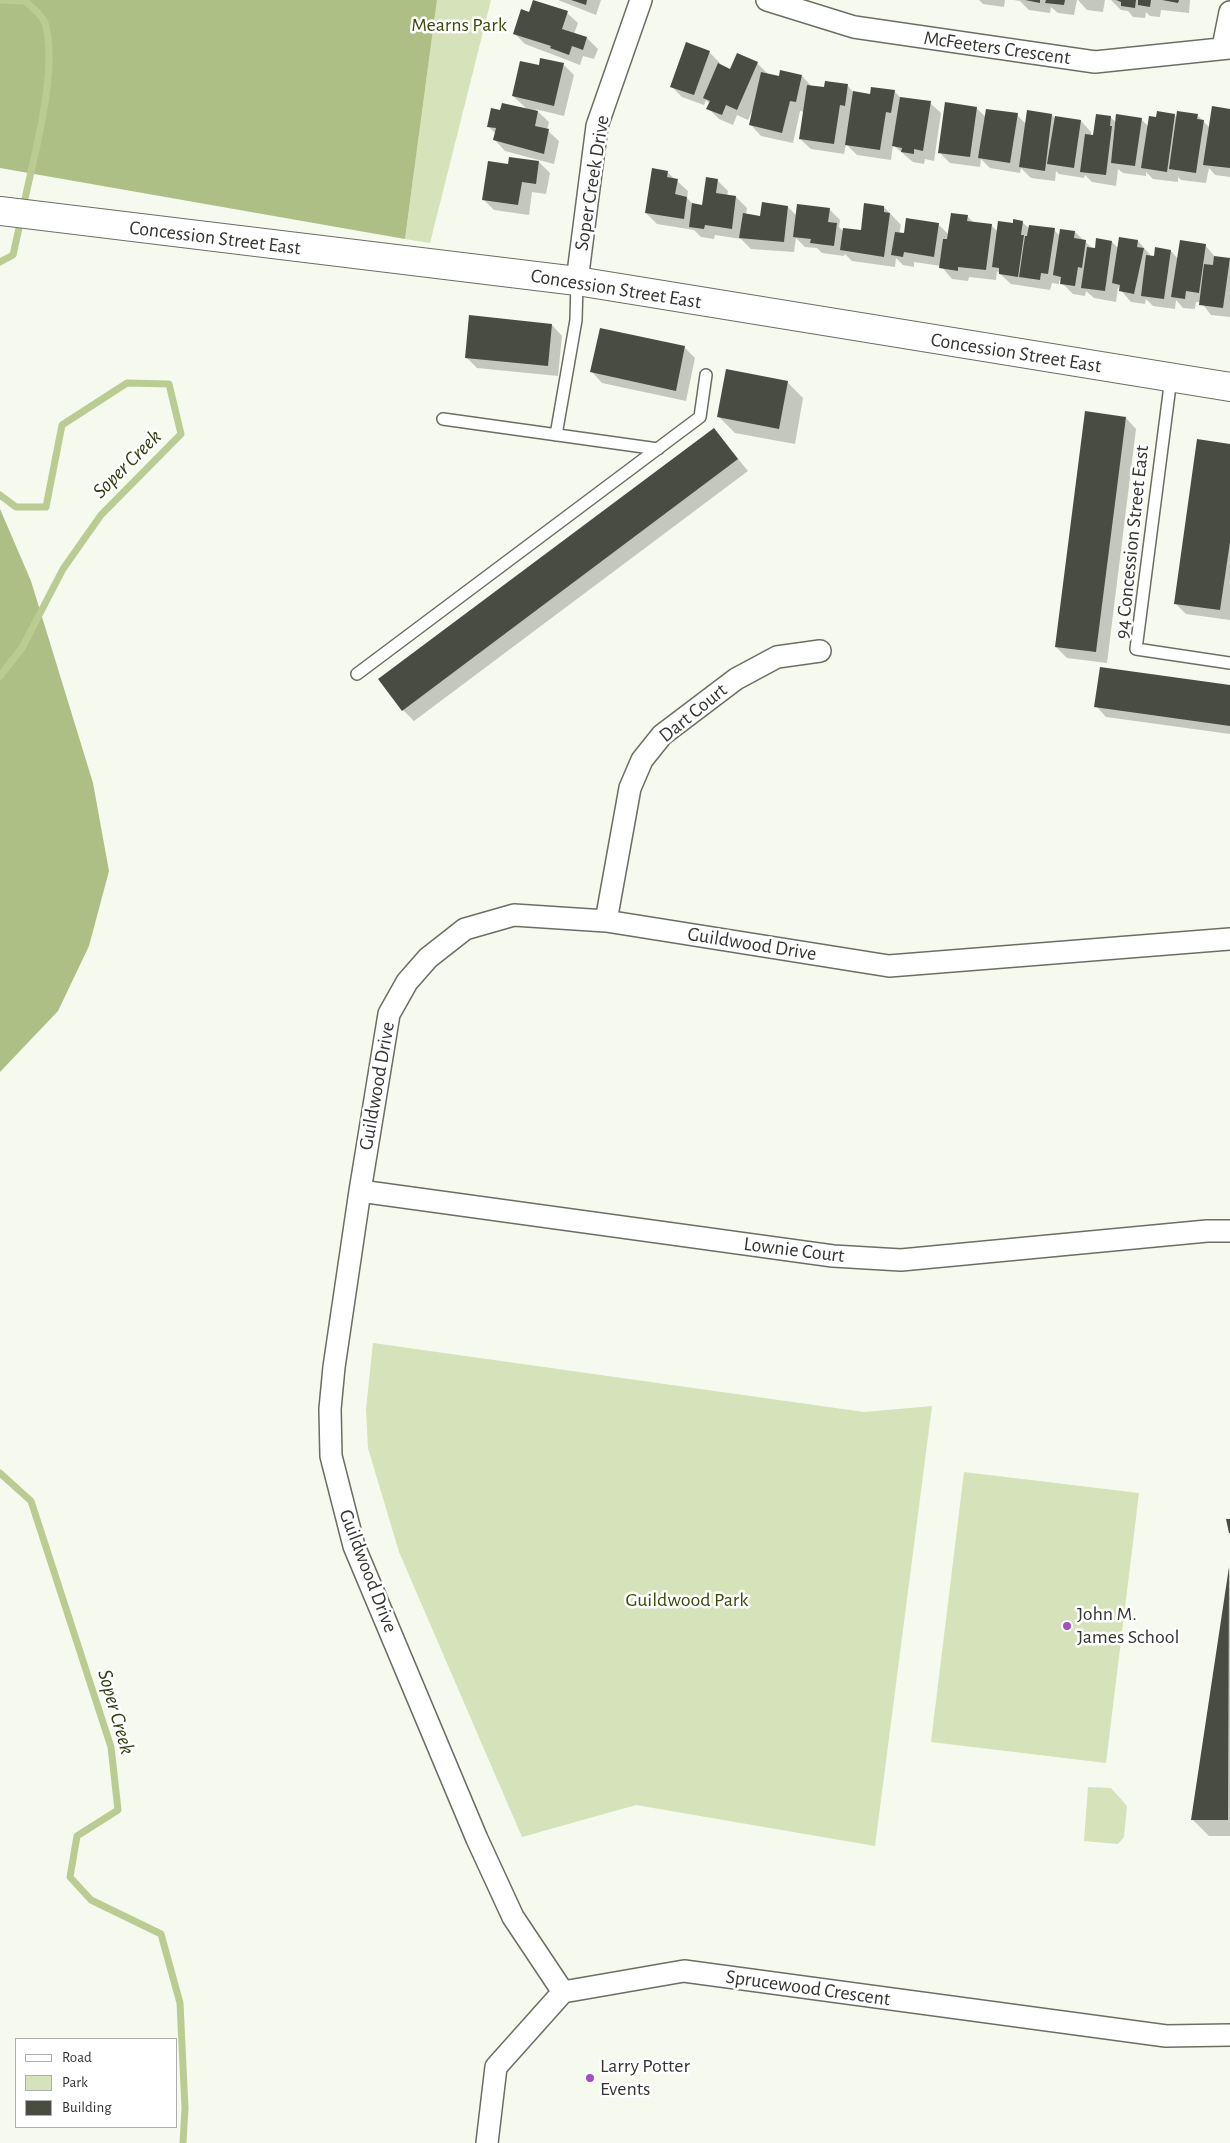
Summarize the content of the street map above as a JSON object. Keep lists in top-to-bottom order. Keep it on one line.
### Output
{"streets":{"street":["McFeeters Crescent","Soper Creek Drive","Concession Street East","Dart Court","Guildwood Drive","Lownie Court","Sprucewood Crescent"],"lane":["94 Concession Street East"]},"crossings":[["Soper Creek Drive","Concession Street East"],["Concession Street East","94 Concession Street East"],["Dart Court","Guildwood Drive"],["Guildwood Drive","Lownie Court"],["Guildwood Drive","Sprucewood Crescent"]],"water":["Soper Creek"],"parks":["Mearns Park","Guildwood Park"],"places":["John M. James School","Larry Potter Events"],"legend":["Road","Park","Building"]}
